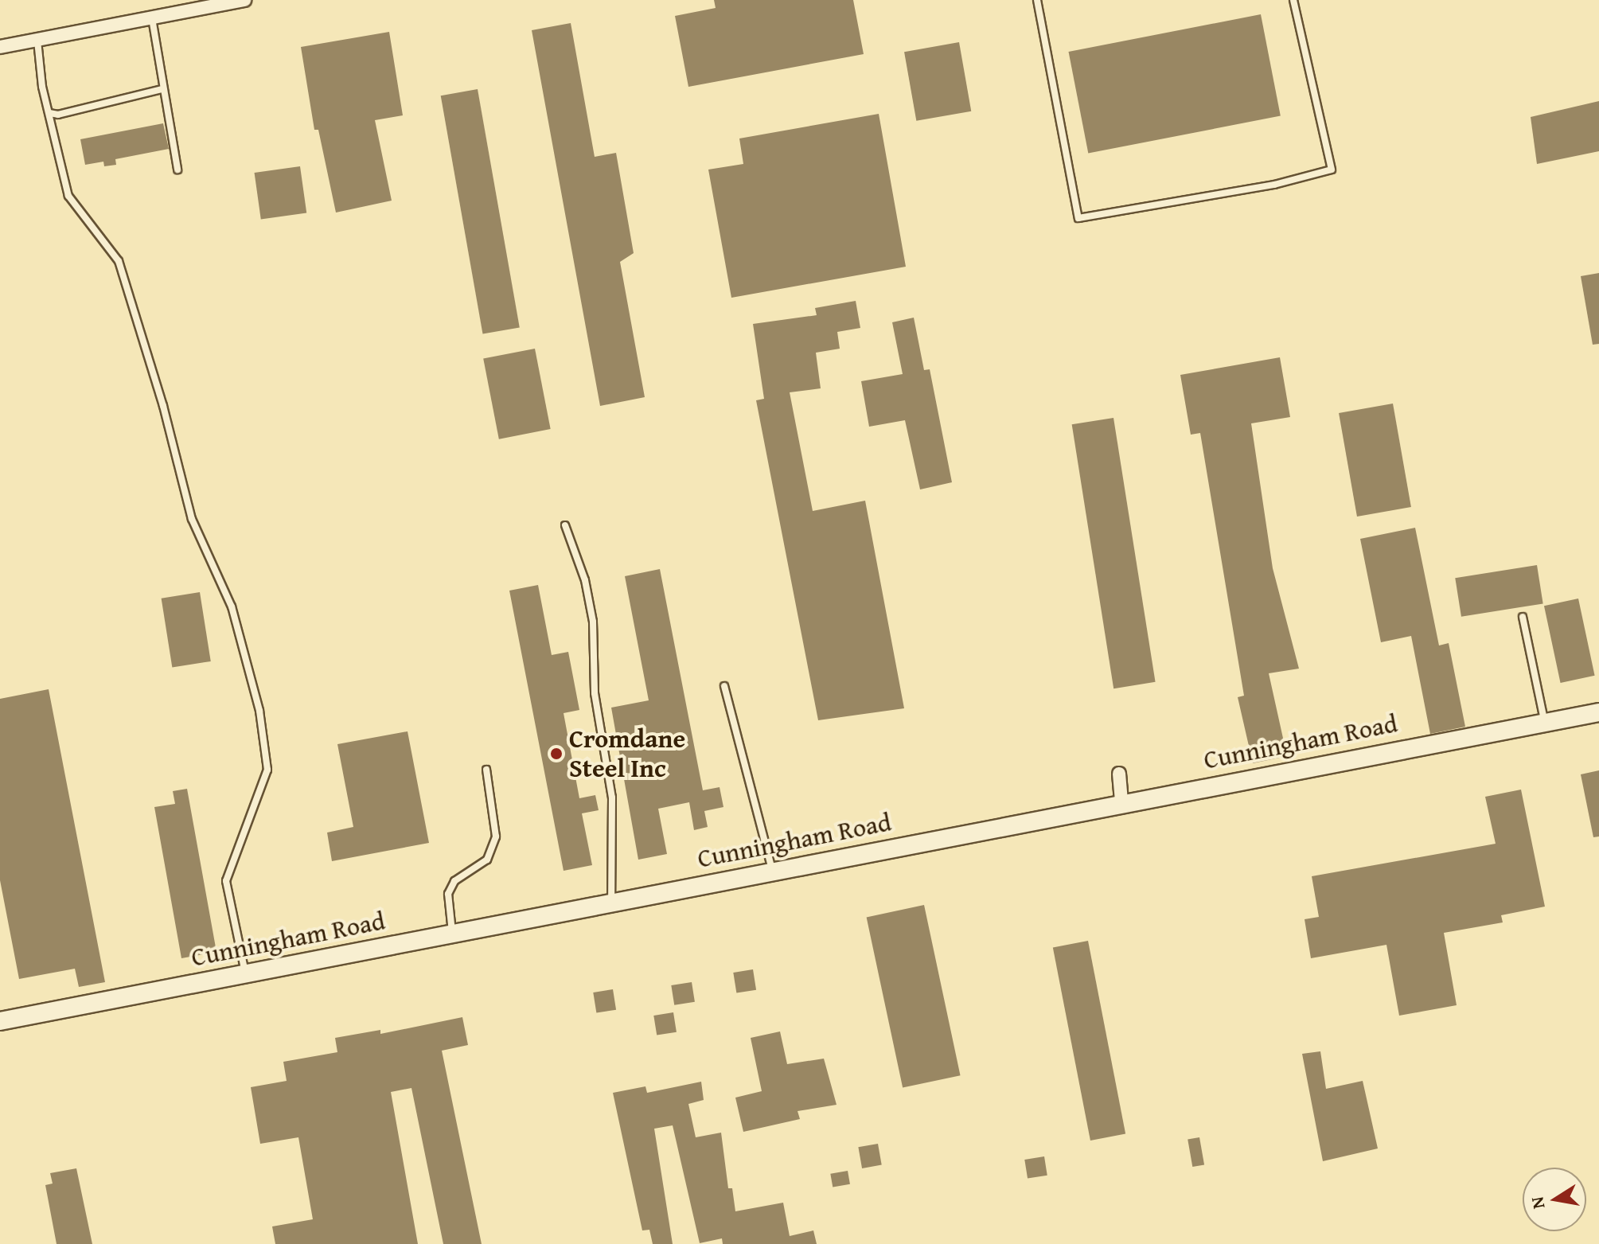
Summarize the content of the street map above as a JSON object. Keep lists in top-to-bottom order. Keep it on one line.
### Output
{"streets":{"street":["Cunningham Road"]},"places":["Cromdane Steel Inc"],"north":"left"}
